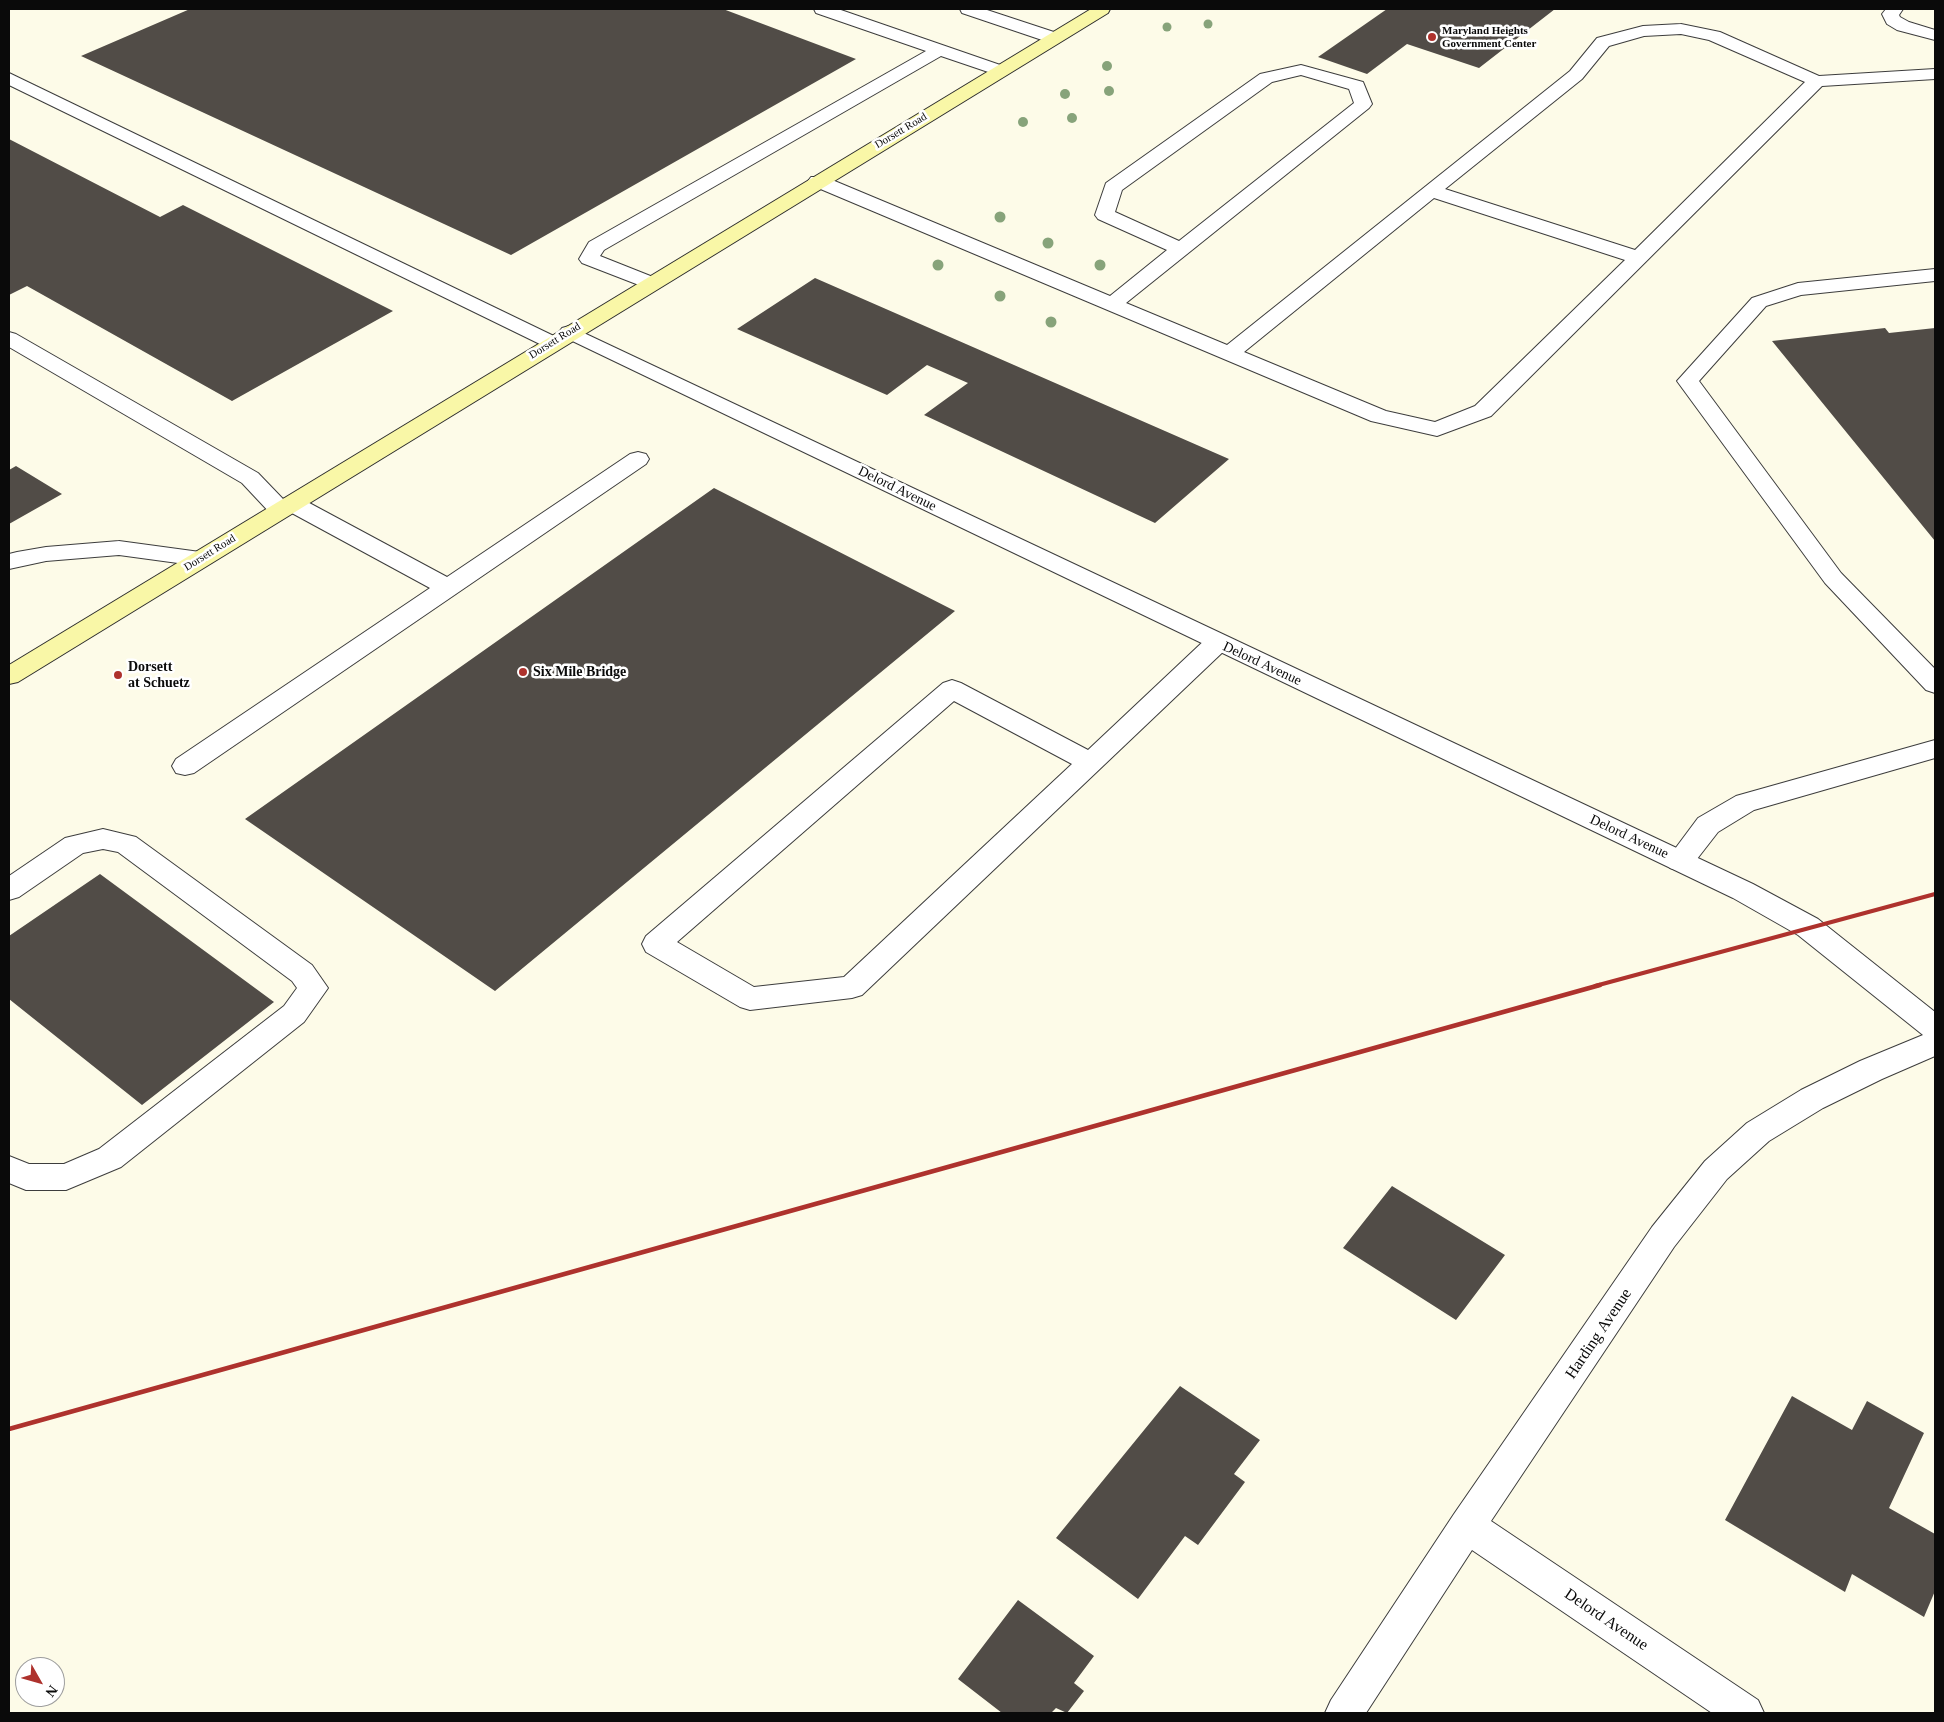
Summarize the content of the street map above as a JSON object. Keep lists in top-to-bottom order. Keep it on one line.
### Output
{"streets":{"main road":["Dorsett Road"],"street":["Delord Avenue","Harding Avenue"]},"crossings":[["Dorsett Road","Delord Avenue"],["Delord Avenue","Harding Avenue"]],"places":["Maryland Heights Government Center","Six Mile Bridge","Dorsett at Schuetz"],"north":"bottom right"}
